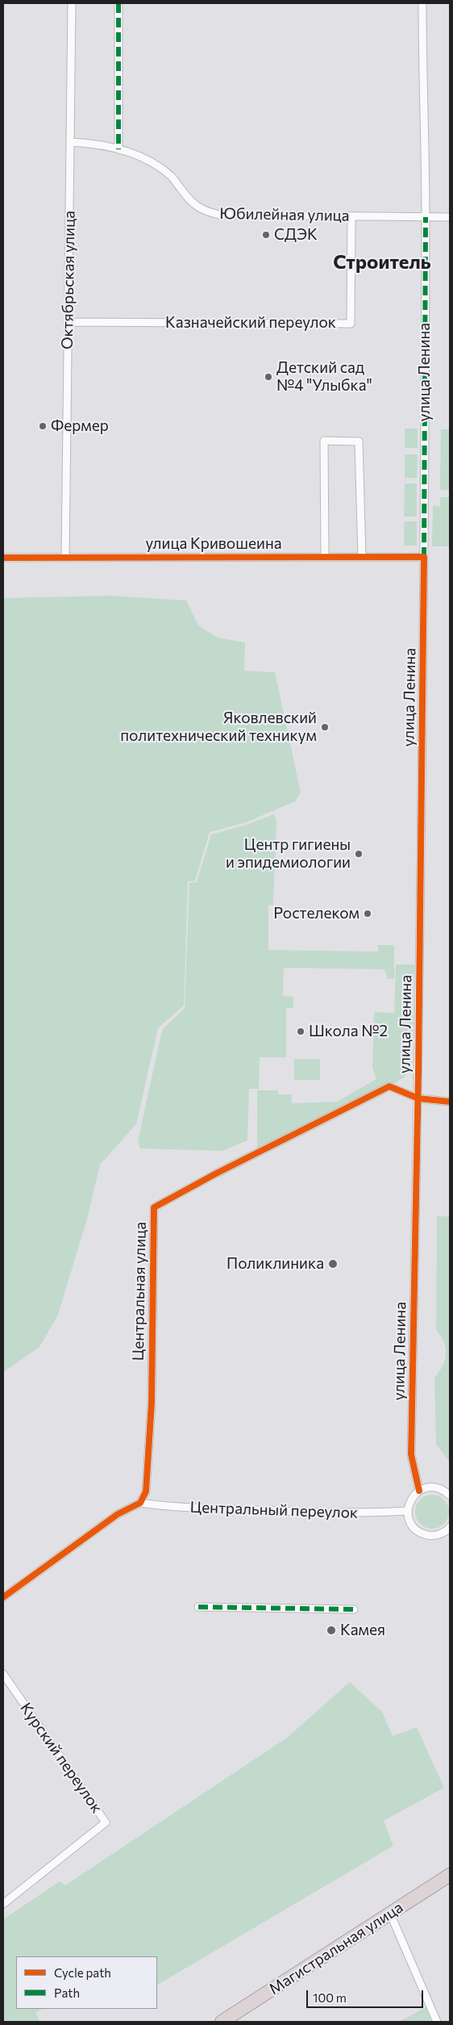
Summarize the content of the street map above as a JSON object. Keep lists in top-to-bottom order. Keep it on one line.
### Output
{"streets":{"highway":["Магистральная улица"],"street":["Юбилейная улица","Октябрьская улица","Казначейский переулок","улица Ленина","улица Кривошеина","Центральная улица","Центральный переулок","Курский переулок"]},"crossings":[["Юбилейная улица","Октябрьская улица"],["Юбилейная улица","Казначейский переулок"],["Юбилейная улица","улица Ленина"],["Октябрьская улица","Казначейский переулок"],["Октябрьская улица","улица Кривошеина"],["улица Ленина","улица Кривошеина"],["улица Ленина","Центральная улица"],["Центральная улица","Центральный переулок"]],"districts":["Строитель"],"places":["СДЭК","Детский сад №4 \"Улыбка\"","Фермер","Яковлевский политехнический техникум","Центр гигиены и эпидемиологии","Ростелеком","Школа №2","Поликлиника","Камея"],"legend":["Cycle path","Path"],"scale_bar":"100 m"}
